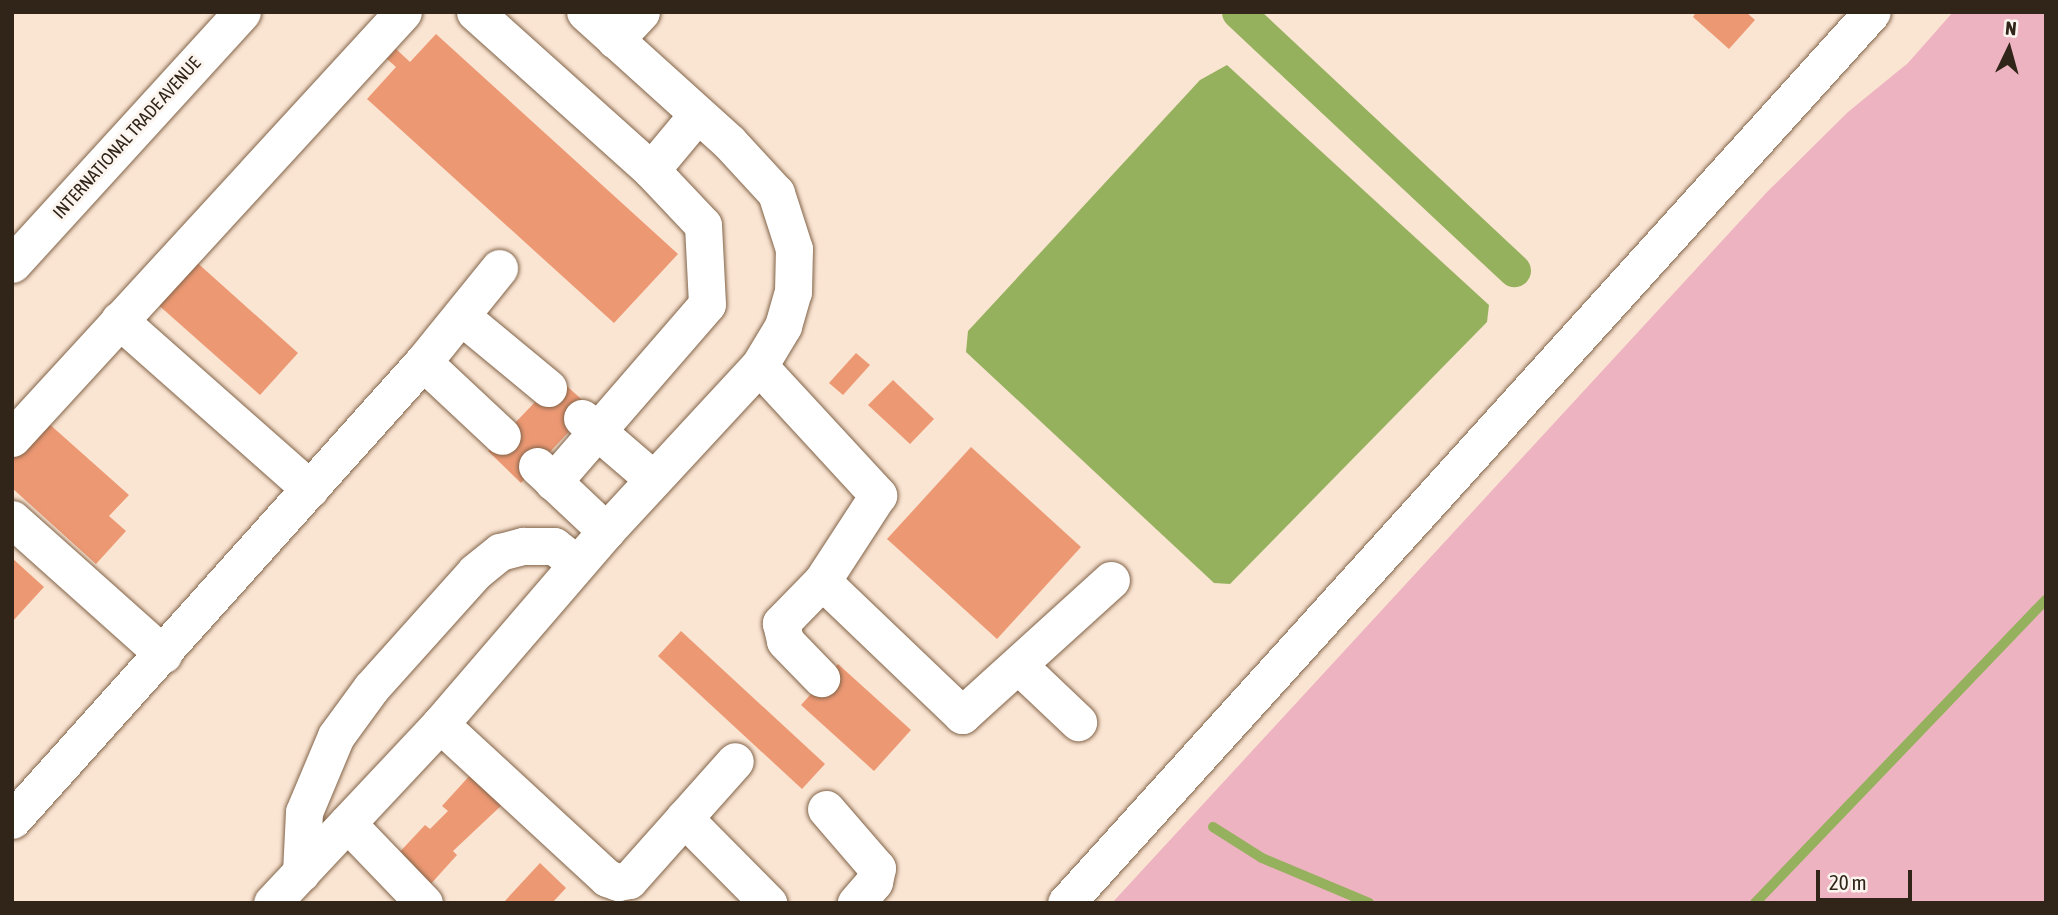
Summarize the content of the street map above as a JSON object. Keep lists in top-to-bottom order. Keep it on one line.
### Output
{"streets":{"street":["INTERNATIONAL TRADE AVENUE"]},"scale_bar":"20 m","north":"top"}
